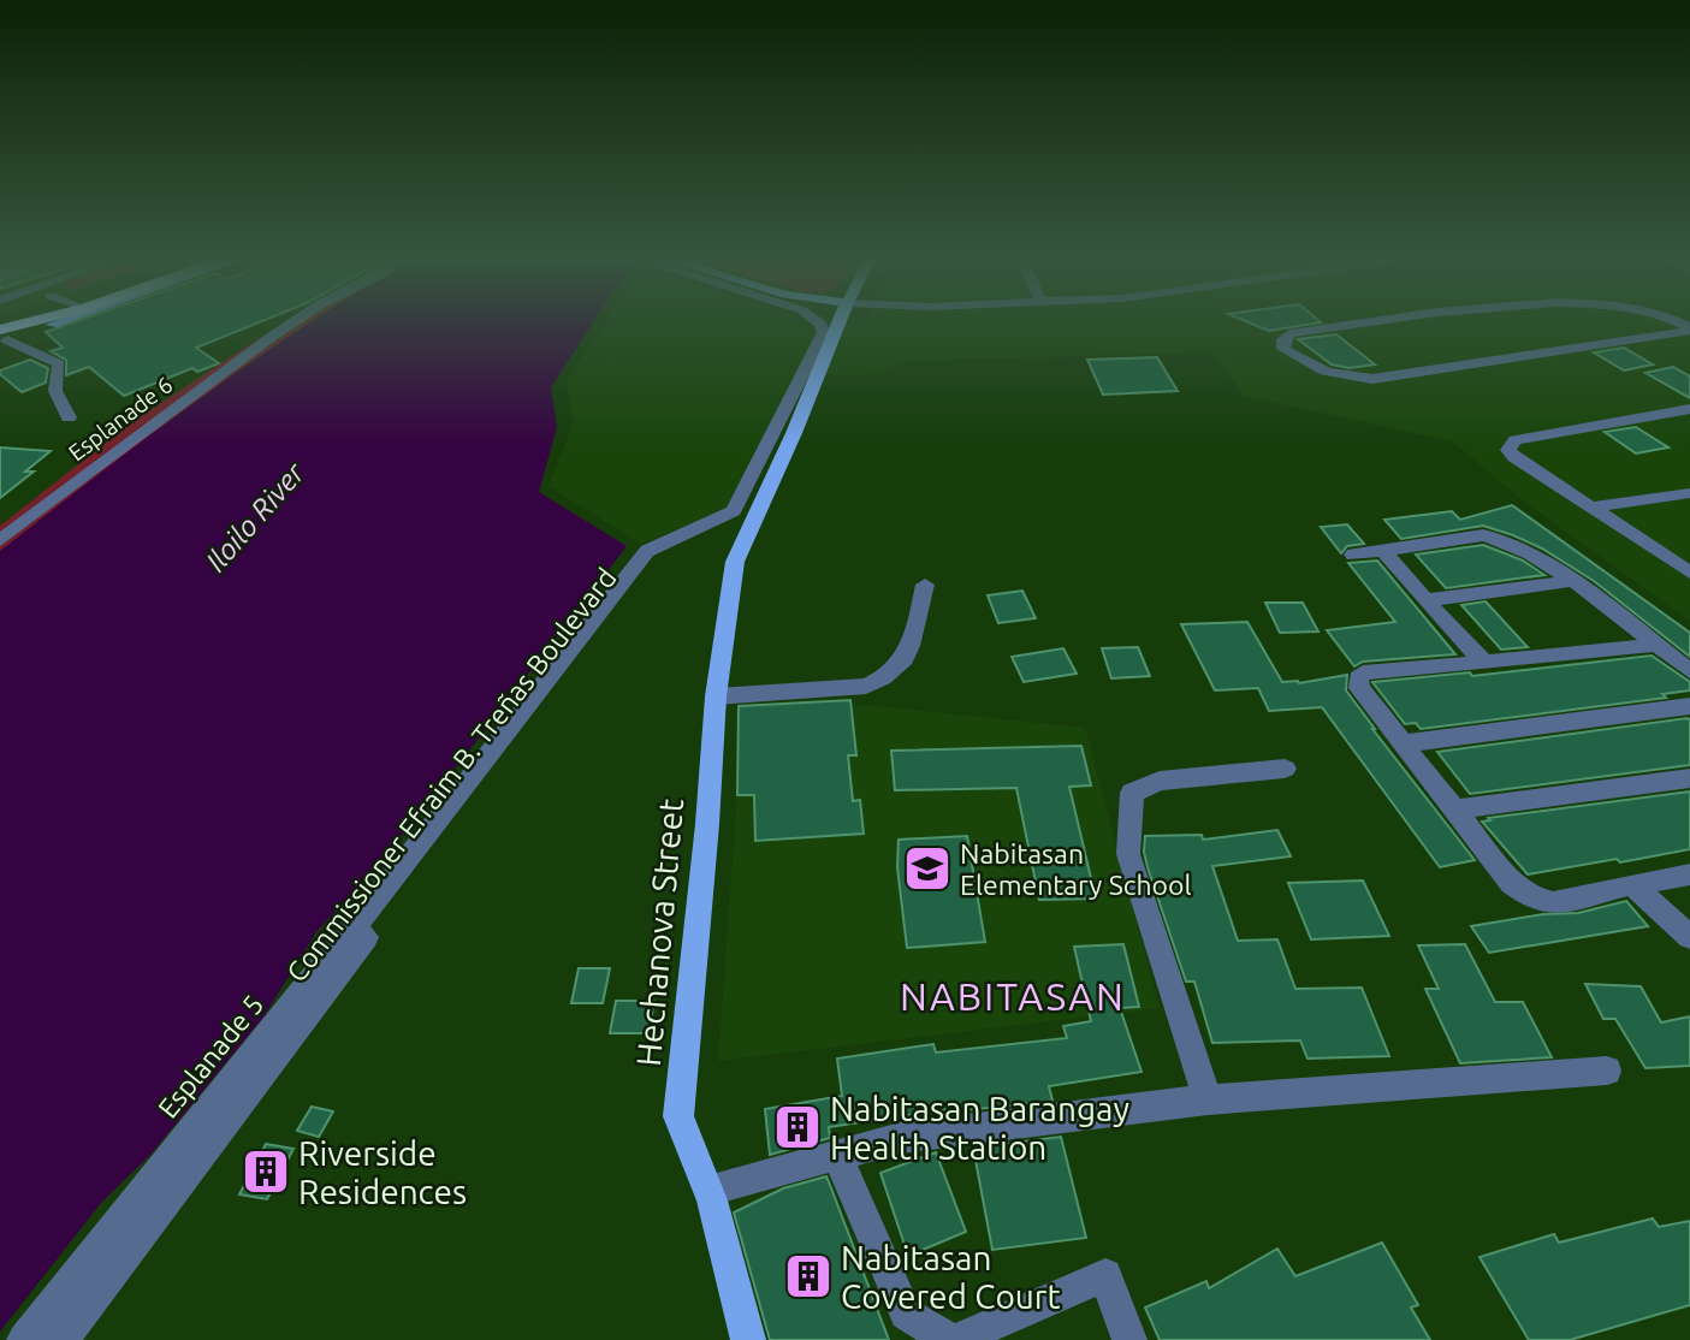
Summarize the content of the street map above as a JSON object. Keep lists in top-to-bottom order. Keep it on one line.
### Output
{"streets":{"main road":["Hechanova Street"],"street":["Esplanade 6","Commissioner Efraim B. Treñas Boulevard","Esplanade 5"]},"crossings":[["Commissioner Efraim B. Treñas Boulevard","Hechanova Street"]],"districts":["NABITASAN"],"water":["Iloilo River"],"places":{"school or university":["Nabitasan Elementary School"],"building":["Nabitasan Barangay Health Station","Riverside Residences","Nabitasan Covered Court"]}}
